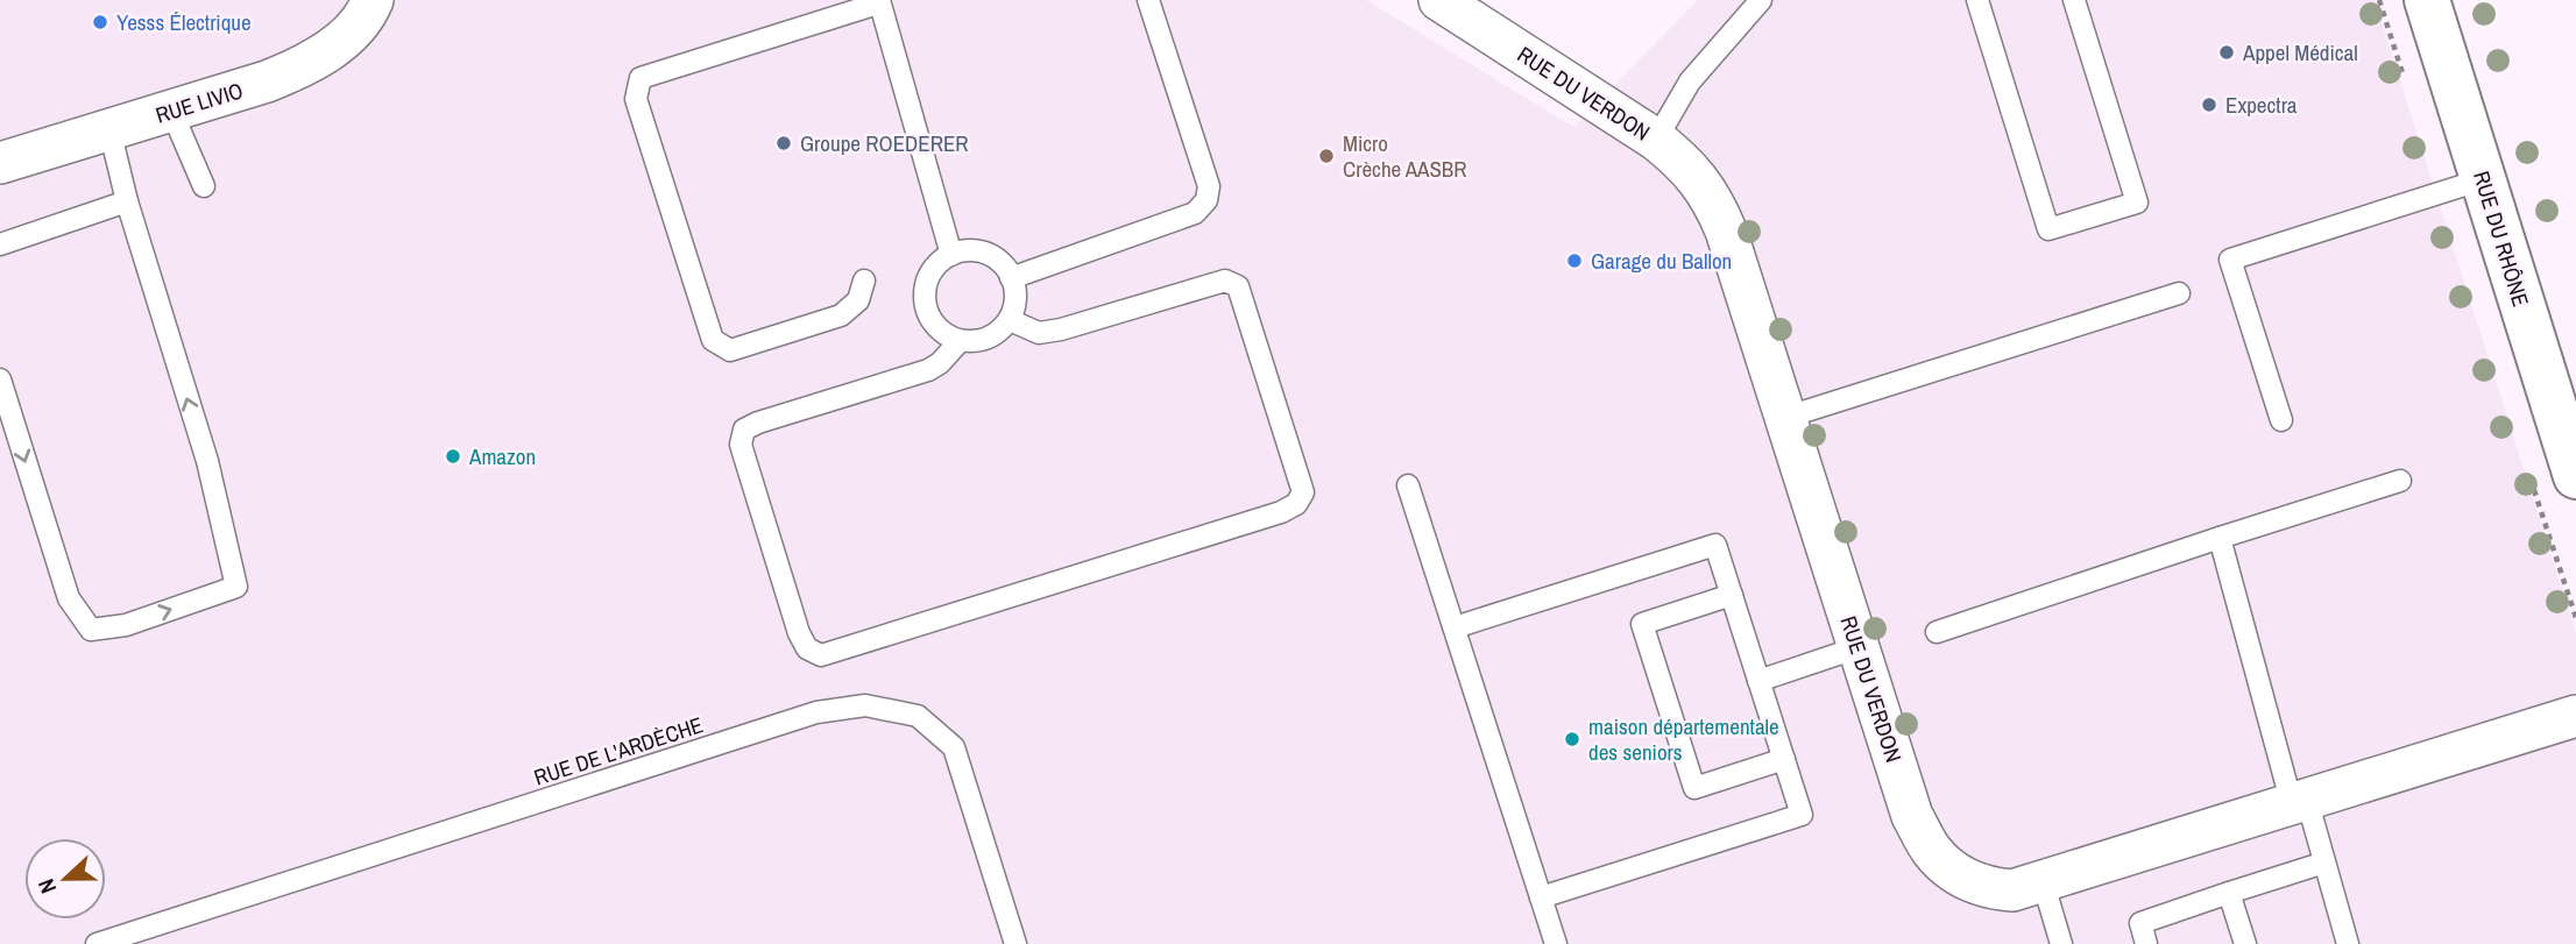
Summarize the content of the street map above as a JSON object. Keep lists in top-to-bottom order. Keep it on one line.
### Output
{"streets":{"main road":["RUE DU RHÔNE"],"street":["RUE DU VERDON","RUE LIVIO"],"lane":["RUE DE L'ARDÈCHE"]},"places":["Yesss Électrique","Appel Médical","Expectra","Groupe ROEDERER","Micro Crèche AASBR","Garage du Ballon","Amazon","maison départementale des seniors"],"north":"left"}
